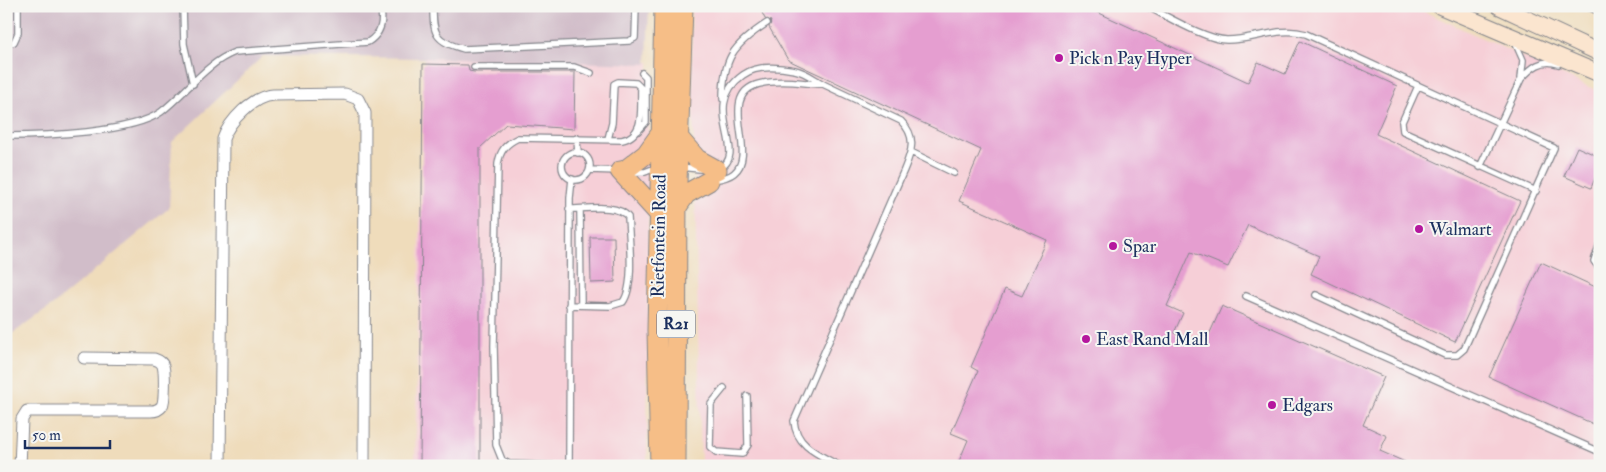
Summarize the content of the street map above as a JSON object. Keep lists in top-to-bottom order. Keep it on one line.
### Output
{"streets":{"main road":["Rietfontein Road","R21"]},"places":["Pick n Pay Hyper","Walmart","Spar","East Rand Mall","Edgars"],"scale_bar":"50 m"}
